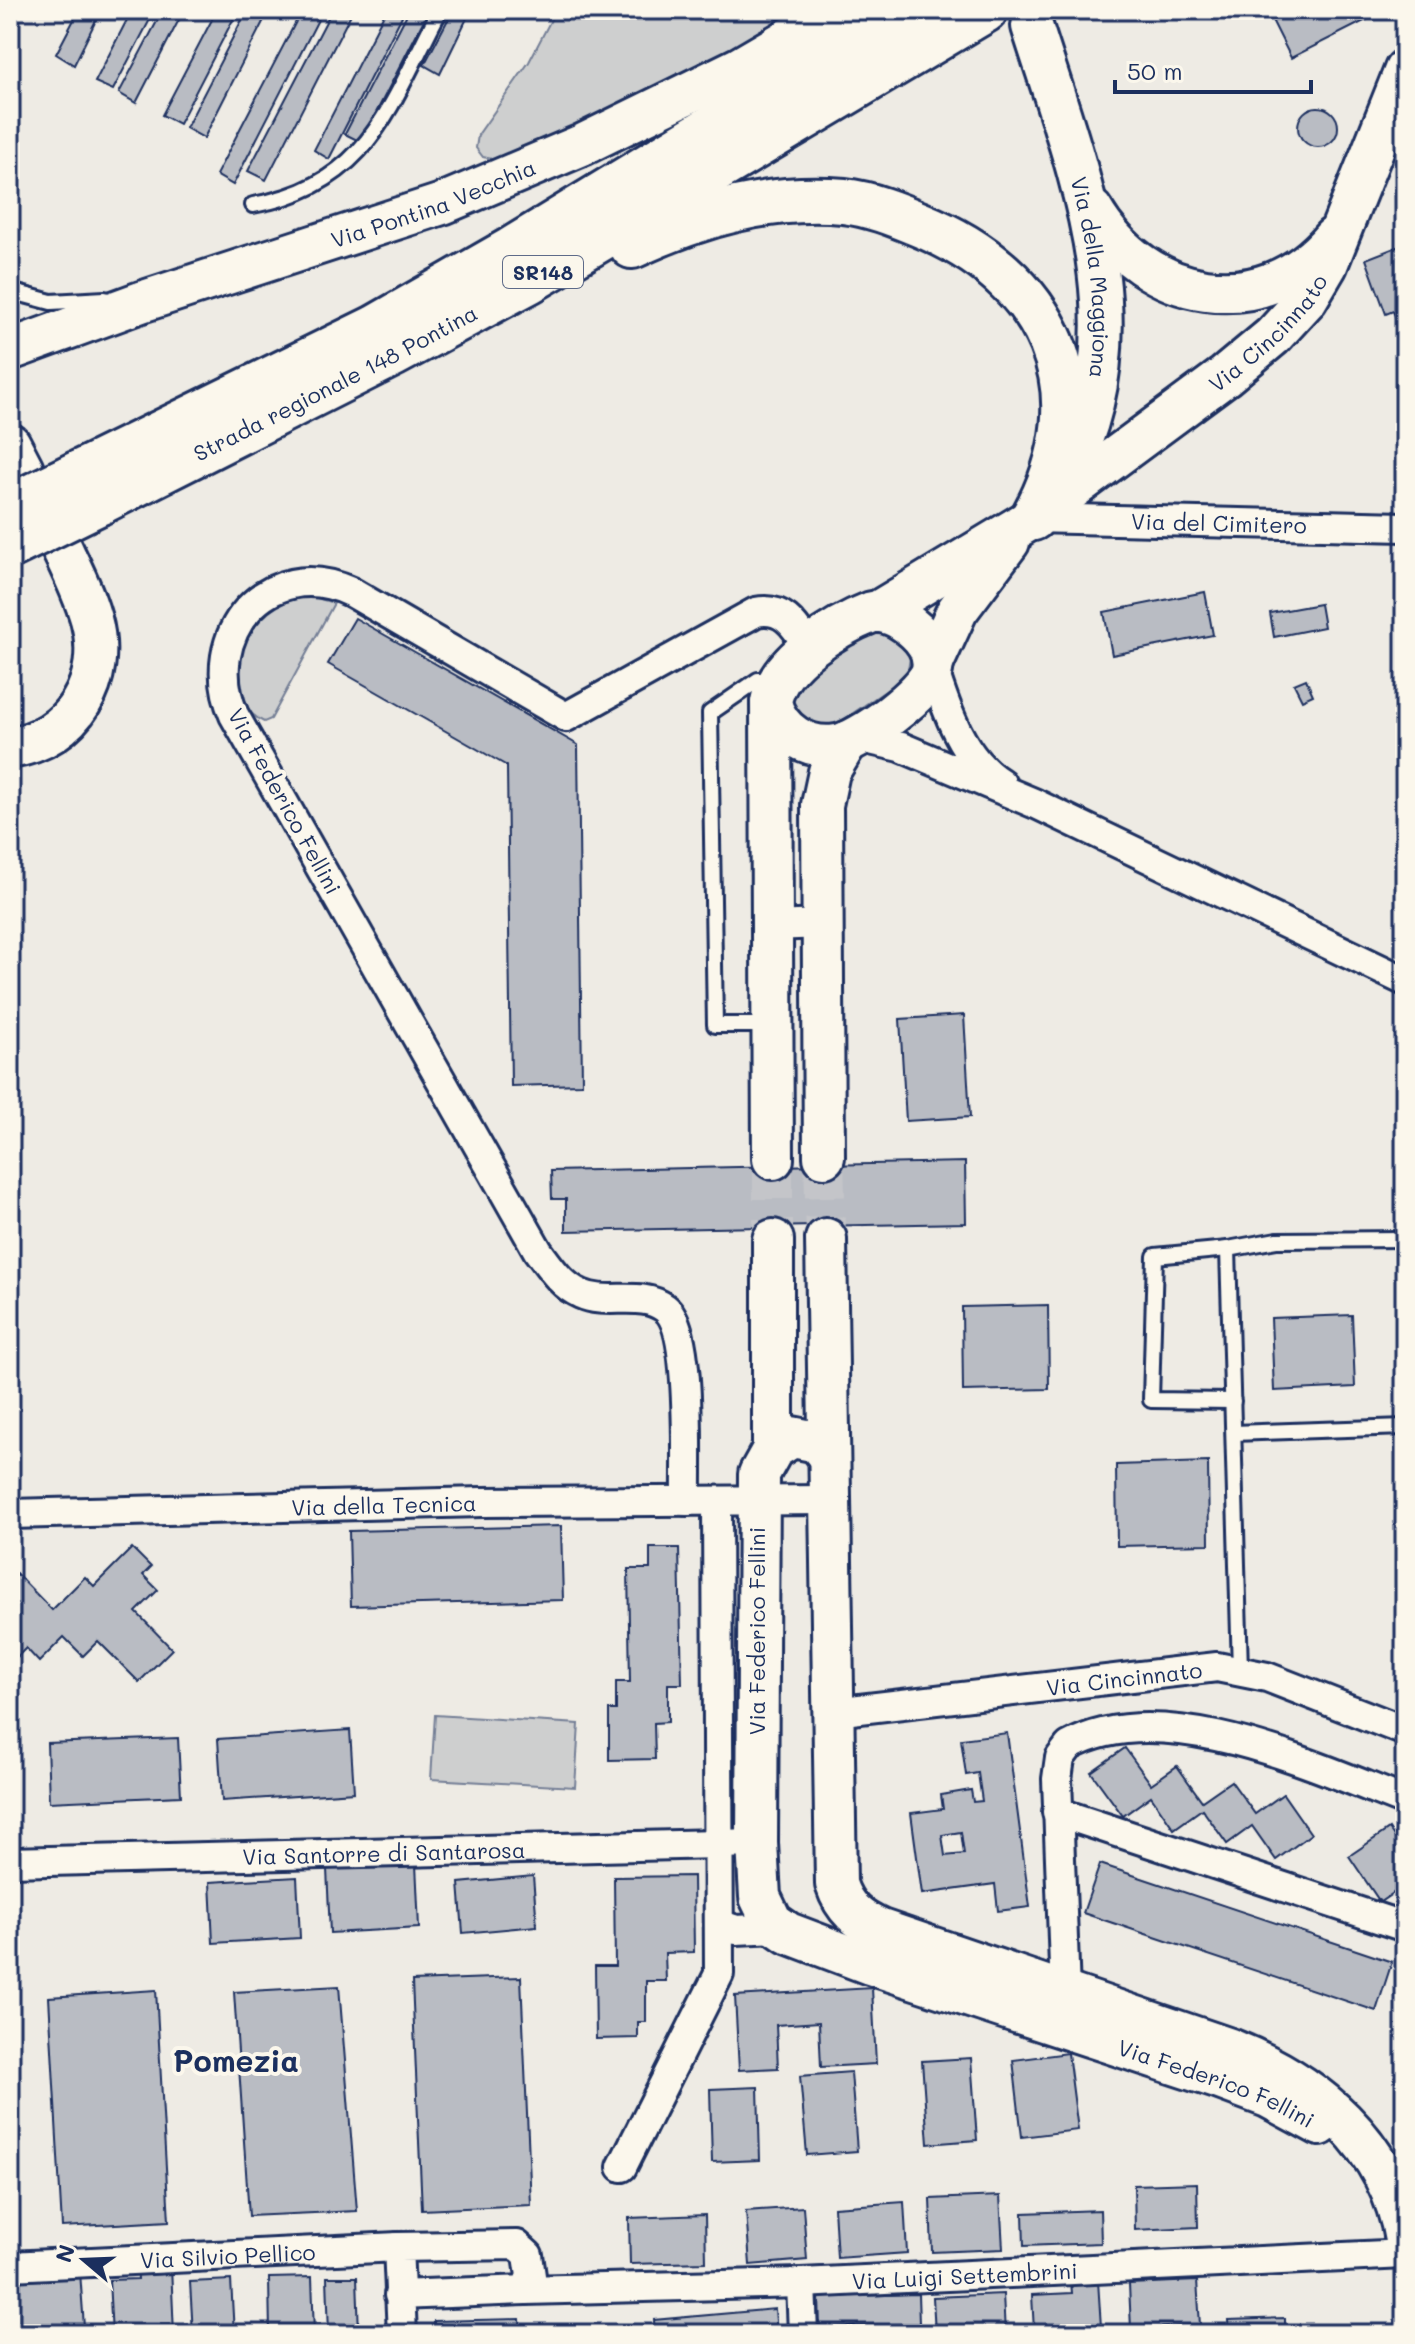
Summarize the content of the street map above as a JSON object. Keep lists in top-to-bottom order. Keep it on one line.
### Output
{"streets":{"highway":["SR148","Strada regionale 148 Pontina"],"street":["Via Pontina Vecchia","Via della Maggiona","Via Cincinnato","Via del Cimitero","Via Federico Fellini","Via della Tecnica","Via Santorre di Santarosa","Via Silvio Pellico","Via Luigi Settembrini"]},"crossings":[["Via della Maggiona","Via Cincinnato"],["Via della Maggiona","Via del Cimitero"],["Via Cincinnato","Via del Cimitero"],["Via Cincinnato","Via Federico Fellini"],["Via Federico Fellini","Via della Tecnica"],["Via Federico Fellini","Via Santorre di Santarosa"],["Via Silvio Pellico","Via Luigi Settembrini"]],"districts":["Pomezia"],"scale_bar":"50 m","north":"left"}
